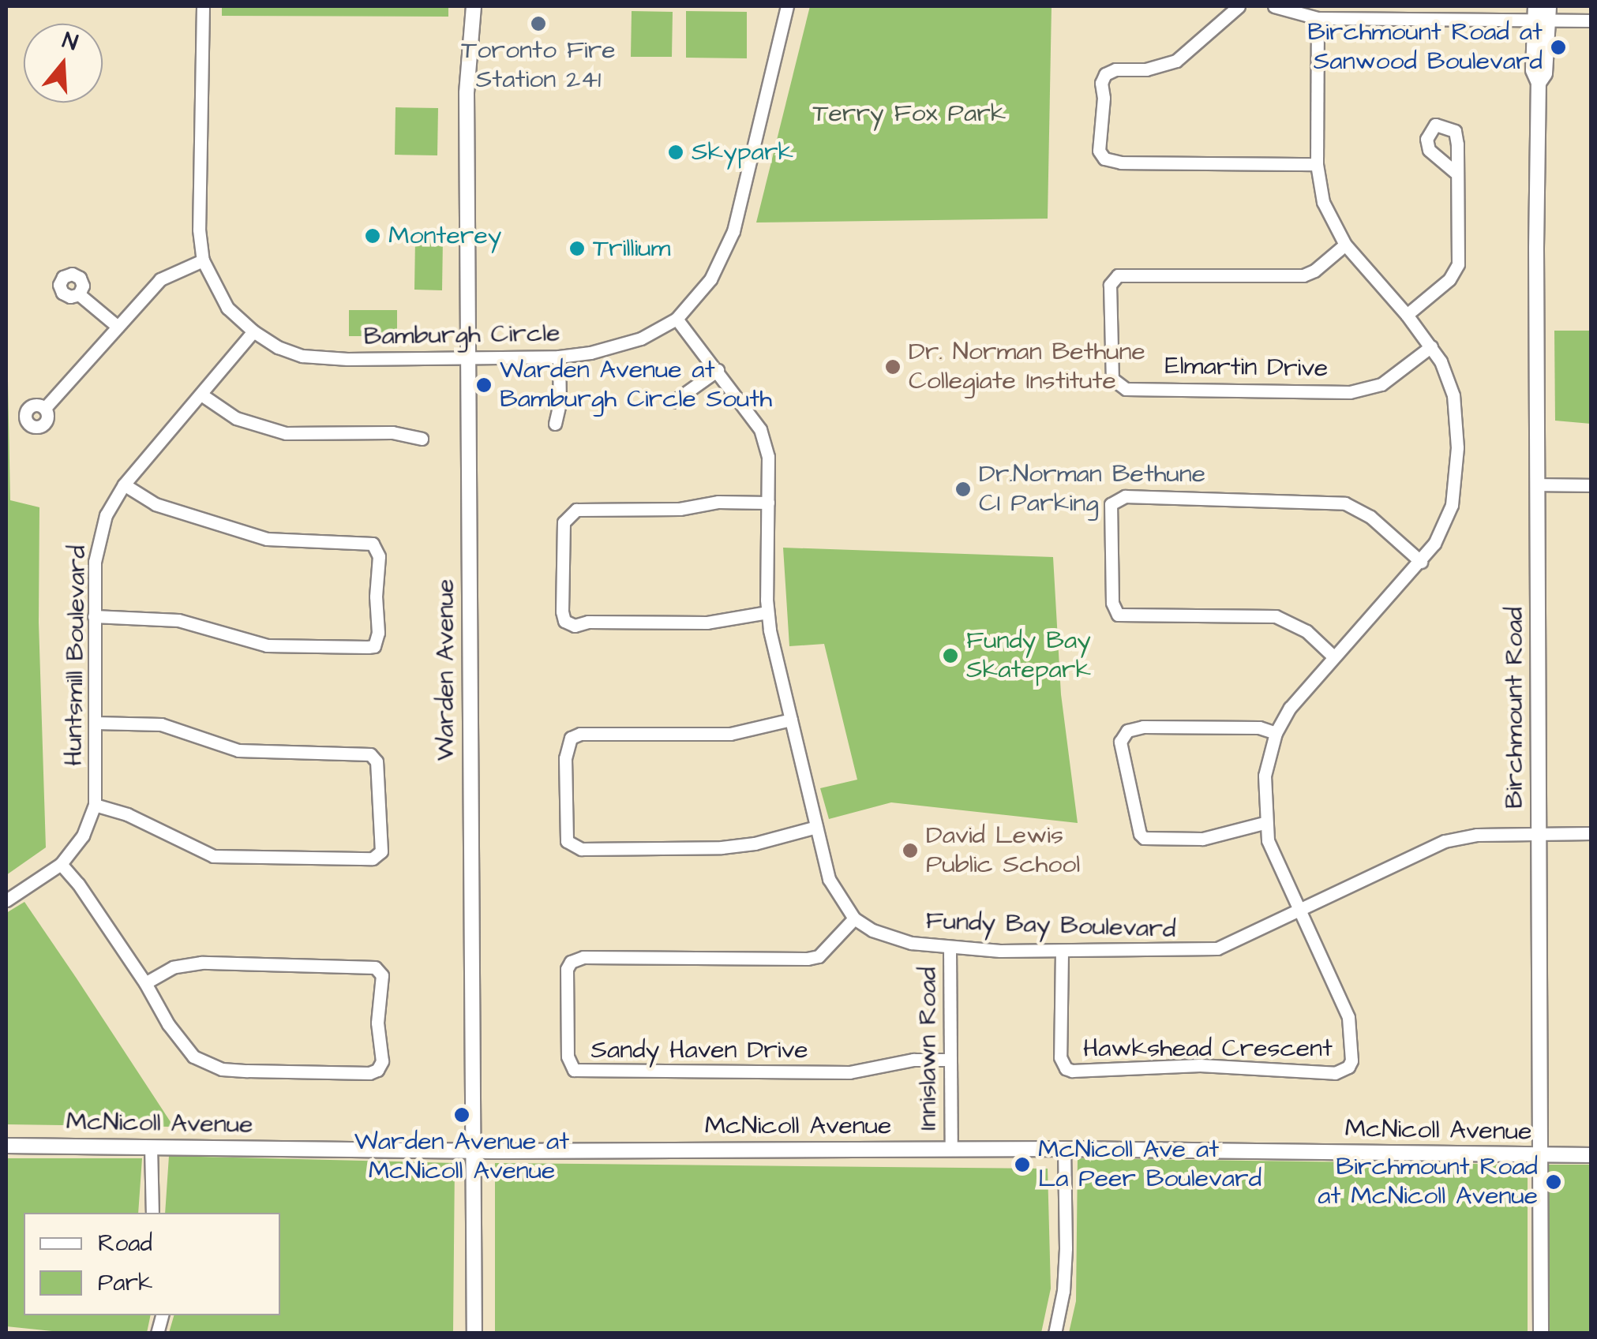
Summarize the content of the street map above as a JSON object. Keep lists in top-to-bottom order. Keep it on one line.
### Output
{"streets":{"main road":["Warden Avenue","Birchmount Road","McNicoll Avenue"],"street":["Bamburgh Circle","Elmartin Drive","Huntsmill Boulevard","Fundy Bay Boulevard","Innislawn Road","Hawkshead Crescent","Sandy Haven Drive"]},"crossings":[["Bamburgh Circle","Huntsmill Boulevard"],["Bamburgh Circle","Warden Avenue"],["Warden Avenue","McNicoll Avenue"],["Birchmount Road","Fundy Bay Boulevard"],["Birchmount Road","McNicoll Avenue"],["Fundy Bay Boulevard","Innislawn Road"],["Fundy Bay Boulevard","Hawkshead Crescent"],["Fundy Bay Boulevard","Sandy Haven Drive"],["Innislawn Road","Sandy Haven Drive"],["Innislawn Road","McNicoll Avenue"]],"parks":["Terry Fox Park"],"places":["Toronto Fire Station 241","Birchmount Road at Sanwood Boulevard","Skypark","Monterey","Trillium","Dr. Norman Bethune Collegiate Institute","Warden Avenue at Bamburgh Circle South","Dr.Norman Bethune CI Parking","Fundy Bay Skatepark","David Lewis Public School","Warden Avenue at McNicoll Avenue","McNicoll Ave at La Peer Boulevard","Birchmount Road at McNicoll Avenue"],"legend":["Road","Park"],"north":"top"}
